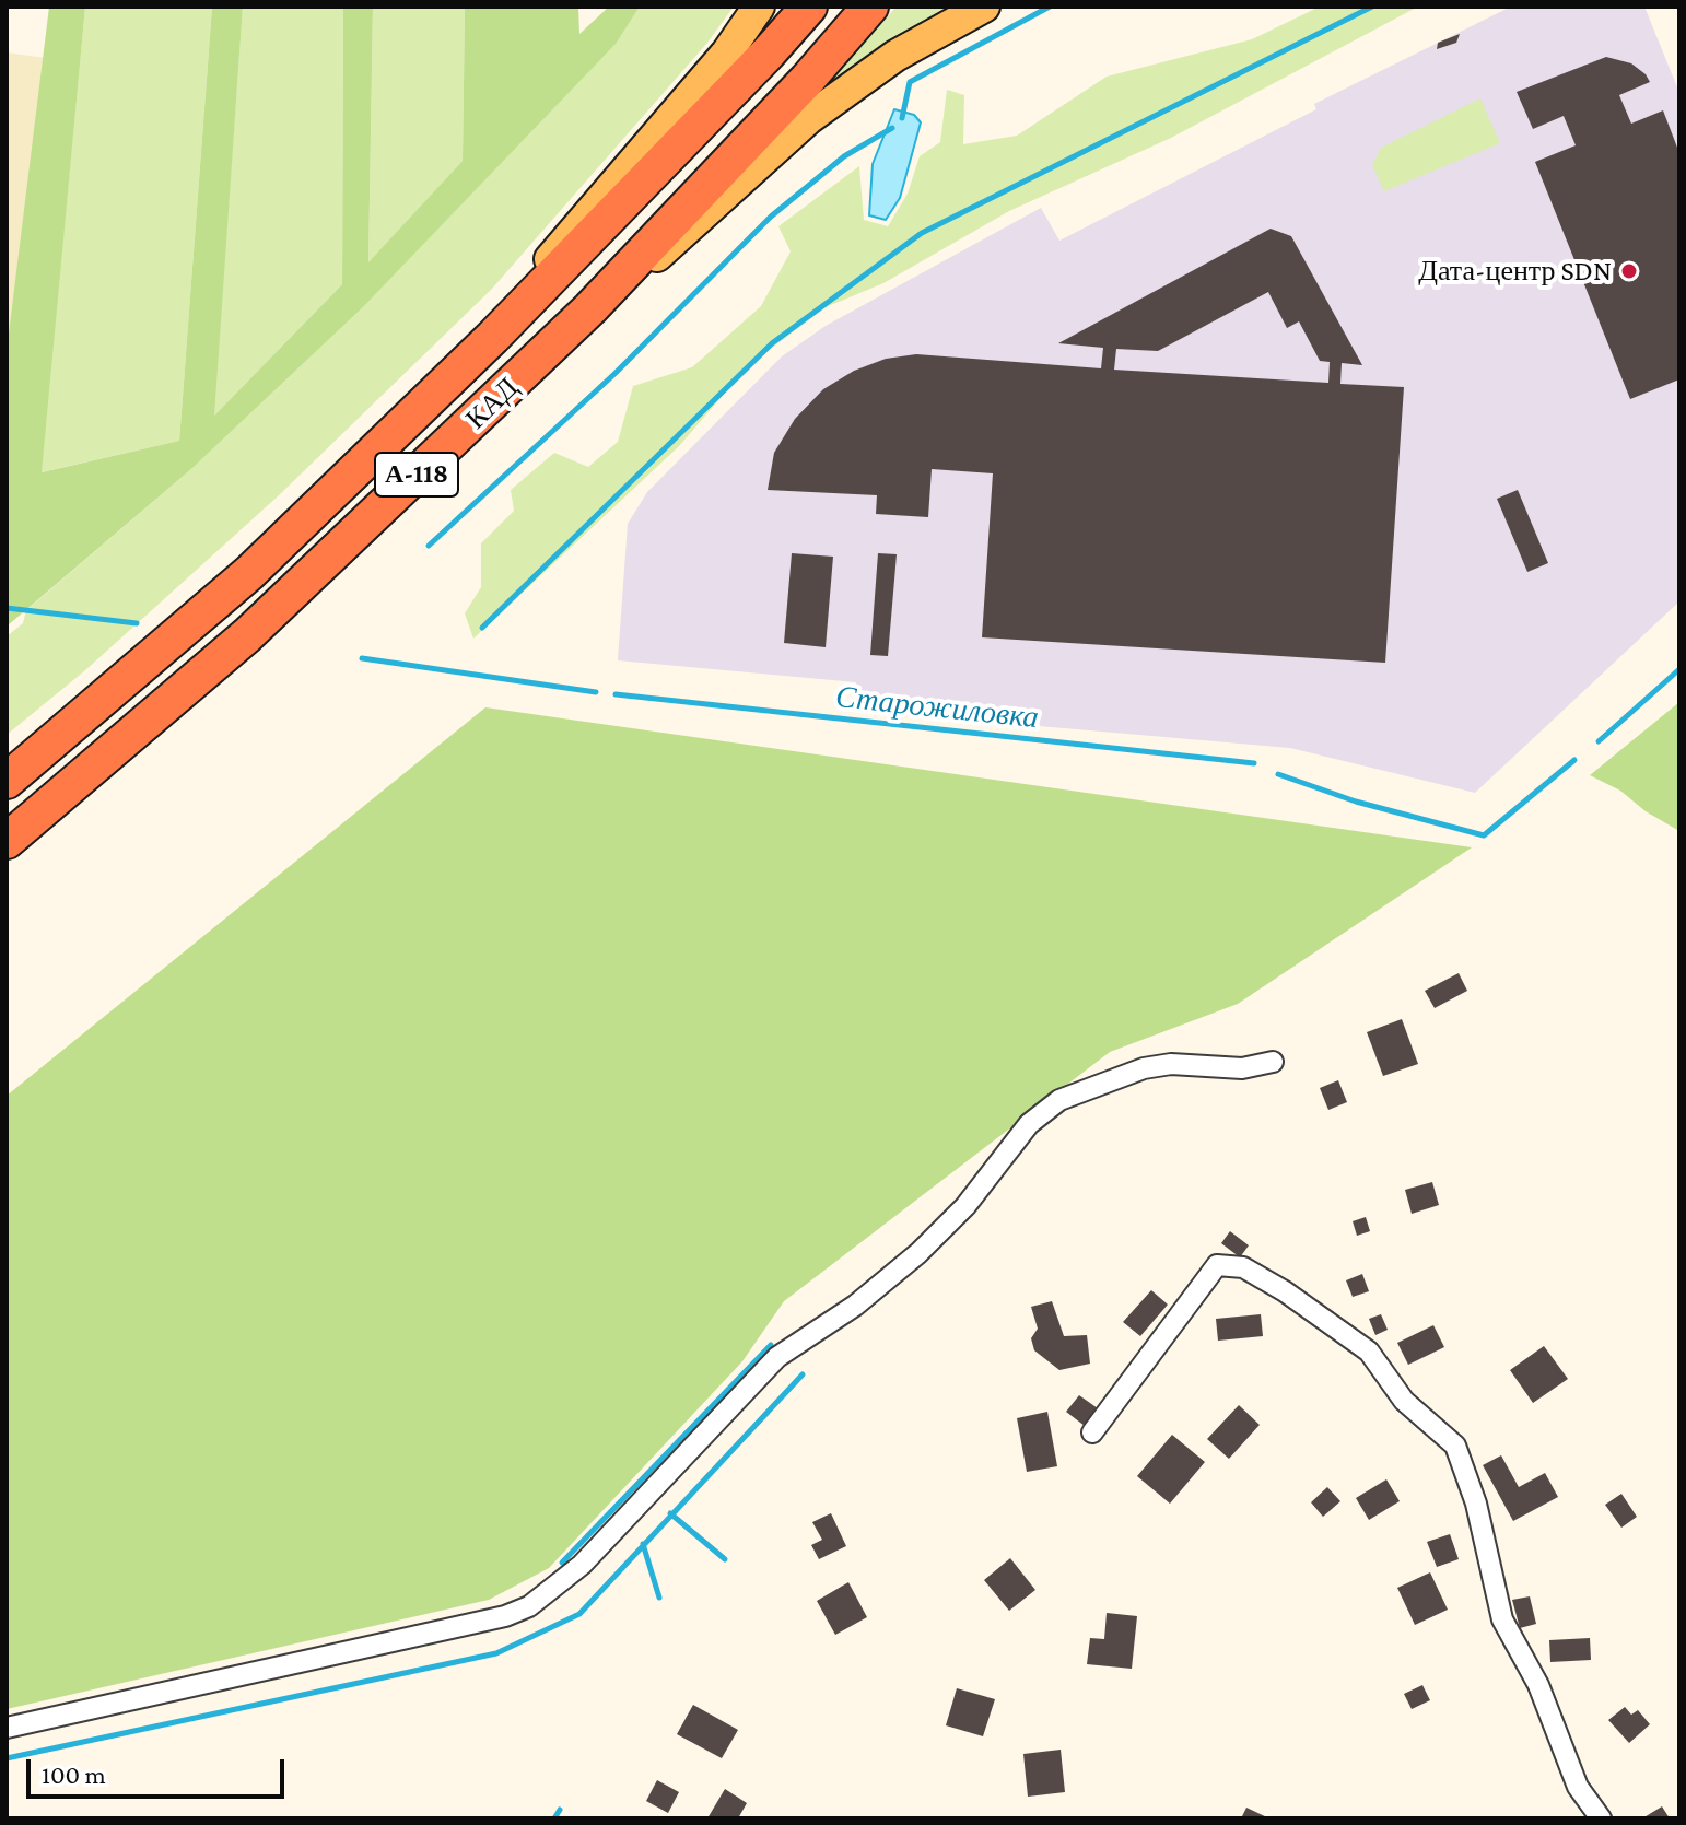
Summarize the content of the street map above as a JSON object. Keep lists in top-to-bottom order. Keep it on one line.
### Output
{"streets":{"highway":["КАД","А-118"]},"water":["Старожиловка"],"places":["Дата-центр SDN"],"scale_bar":"100 m"}
